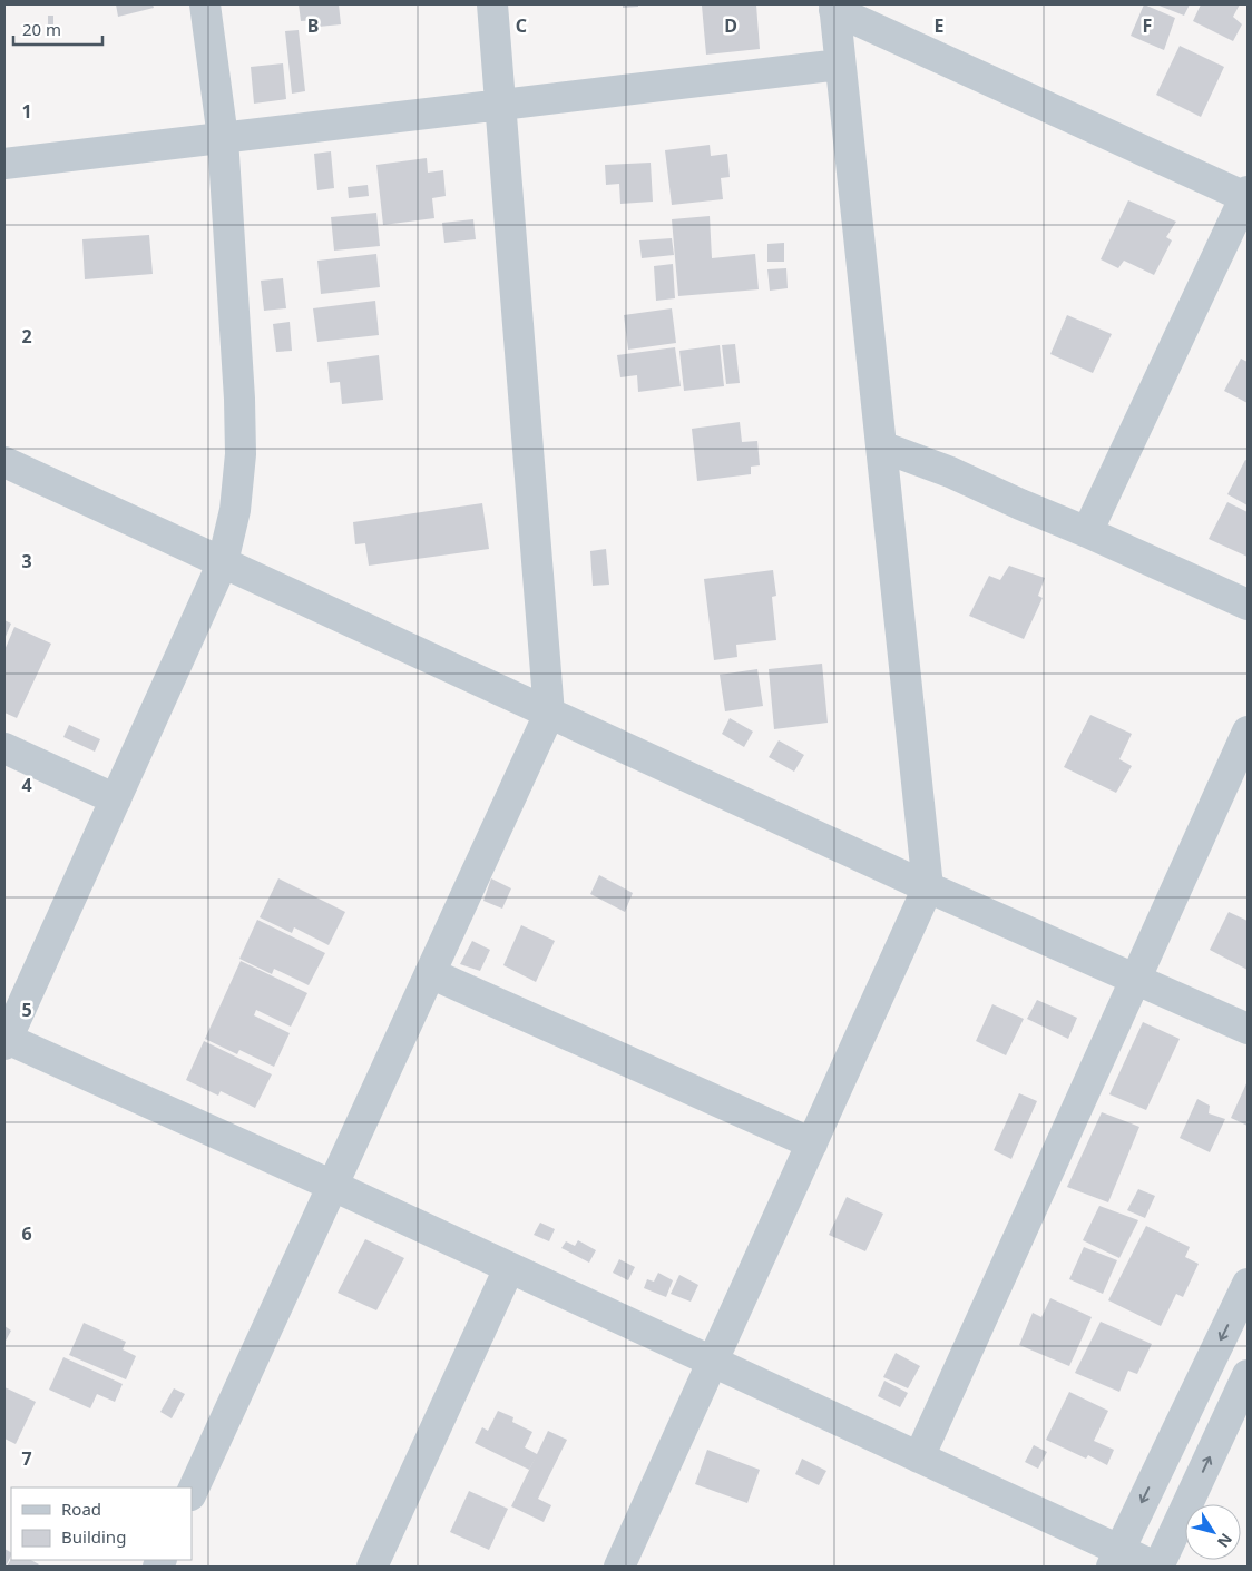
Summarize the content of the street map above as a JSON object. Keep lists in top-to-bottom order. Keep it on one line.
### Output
{"legend":["Road","Building"],"scale_bar":"20 m","north":"bottom right","grid":{"columns":["B","C","D","E","F"],"rows":["1","2","3","4","5","6","7"]}}
